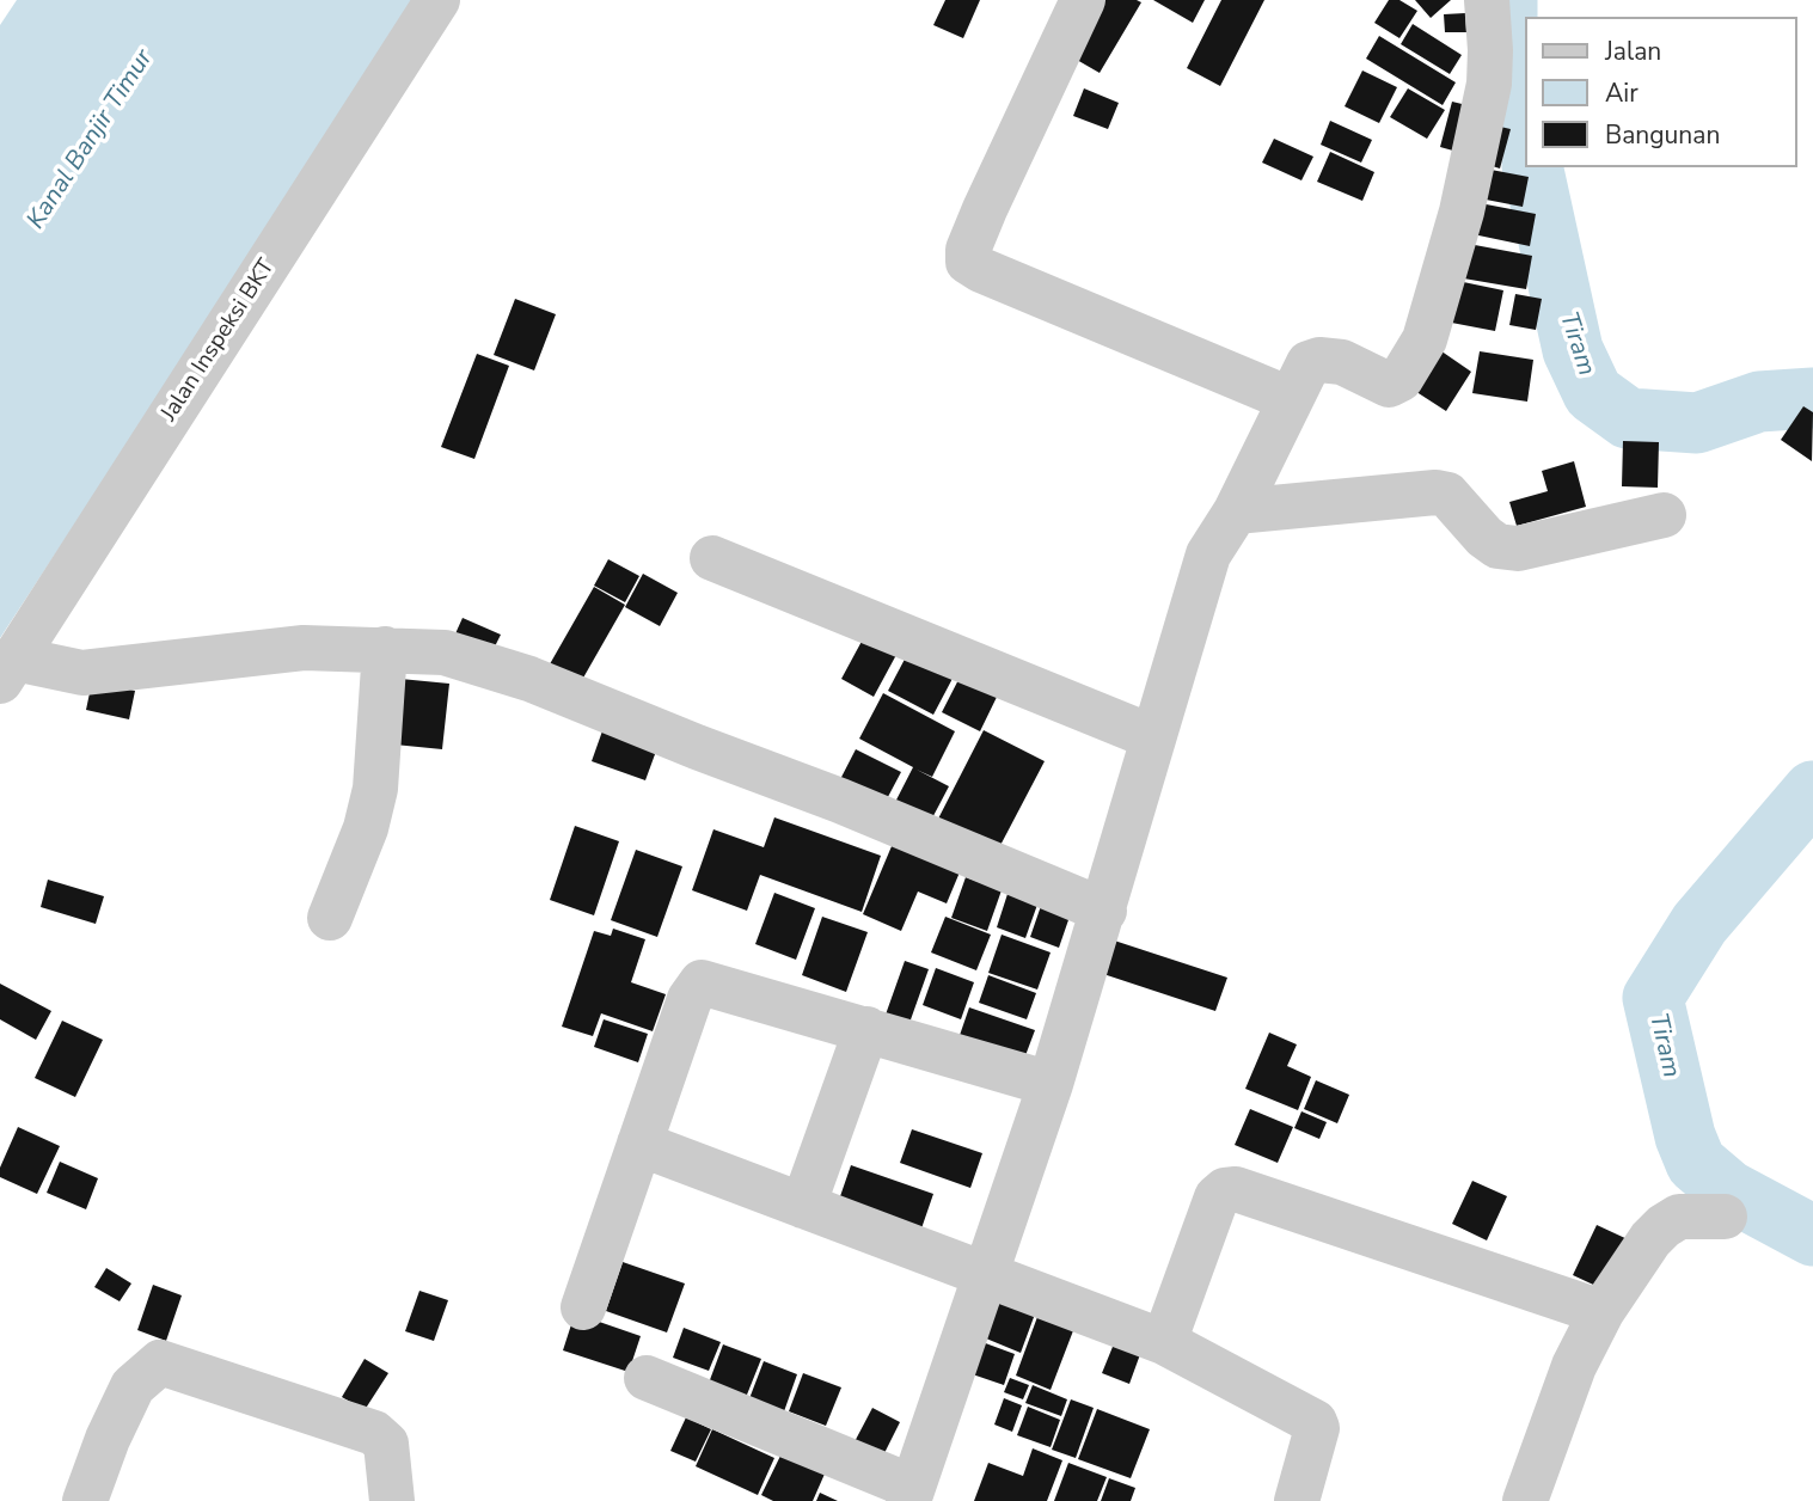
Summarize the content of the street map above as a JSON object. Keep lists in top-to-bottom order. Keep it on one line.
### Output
{"streets":{"street":["Jalan Inspeksi BKT"]},"water":["Kanal Banjir Timur","Tiram"],"legend":["Jalan","Air","Bangunan"]}
